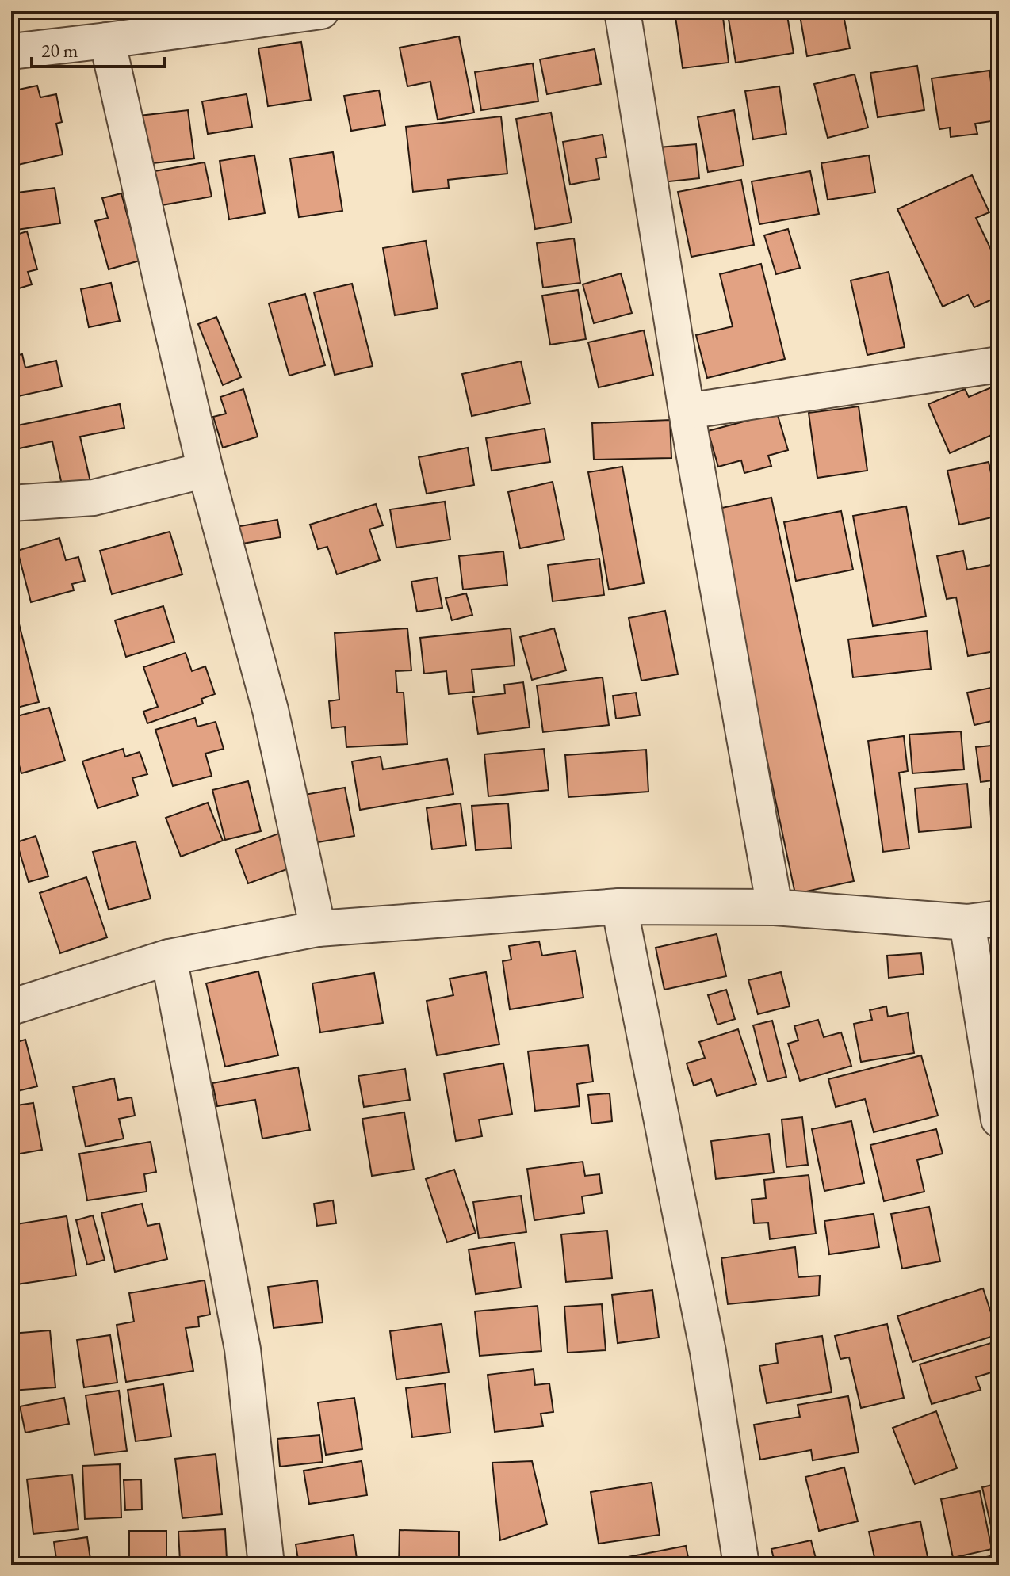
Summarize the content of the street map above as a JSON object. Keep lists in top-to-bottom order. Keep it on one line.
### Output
{"scale_bar":"20 m"}
